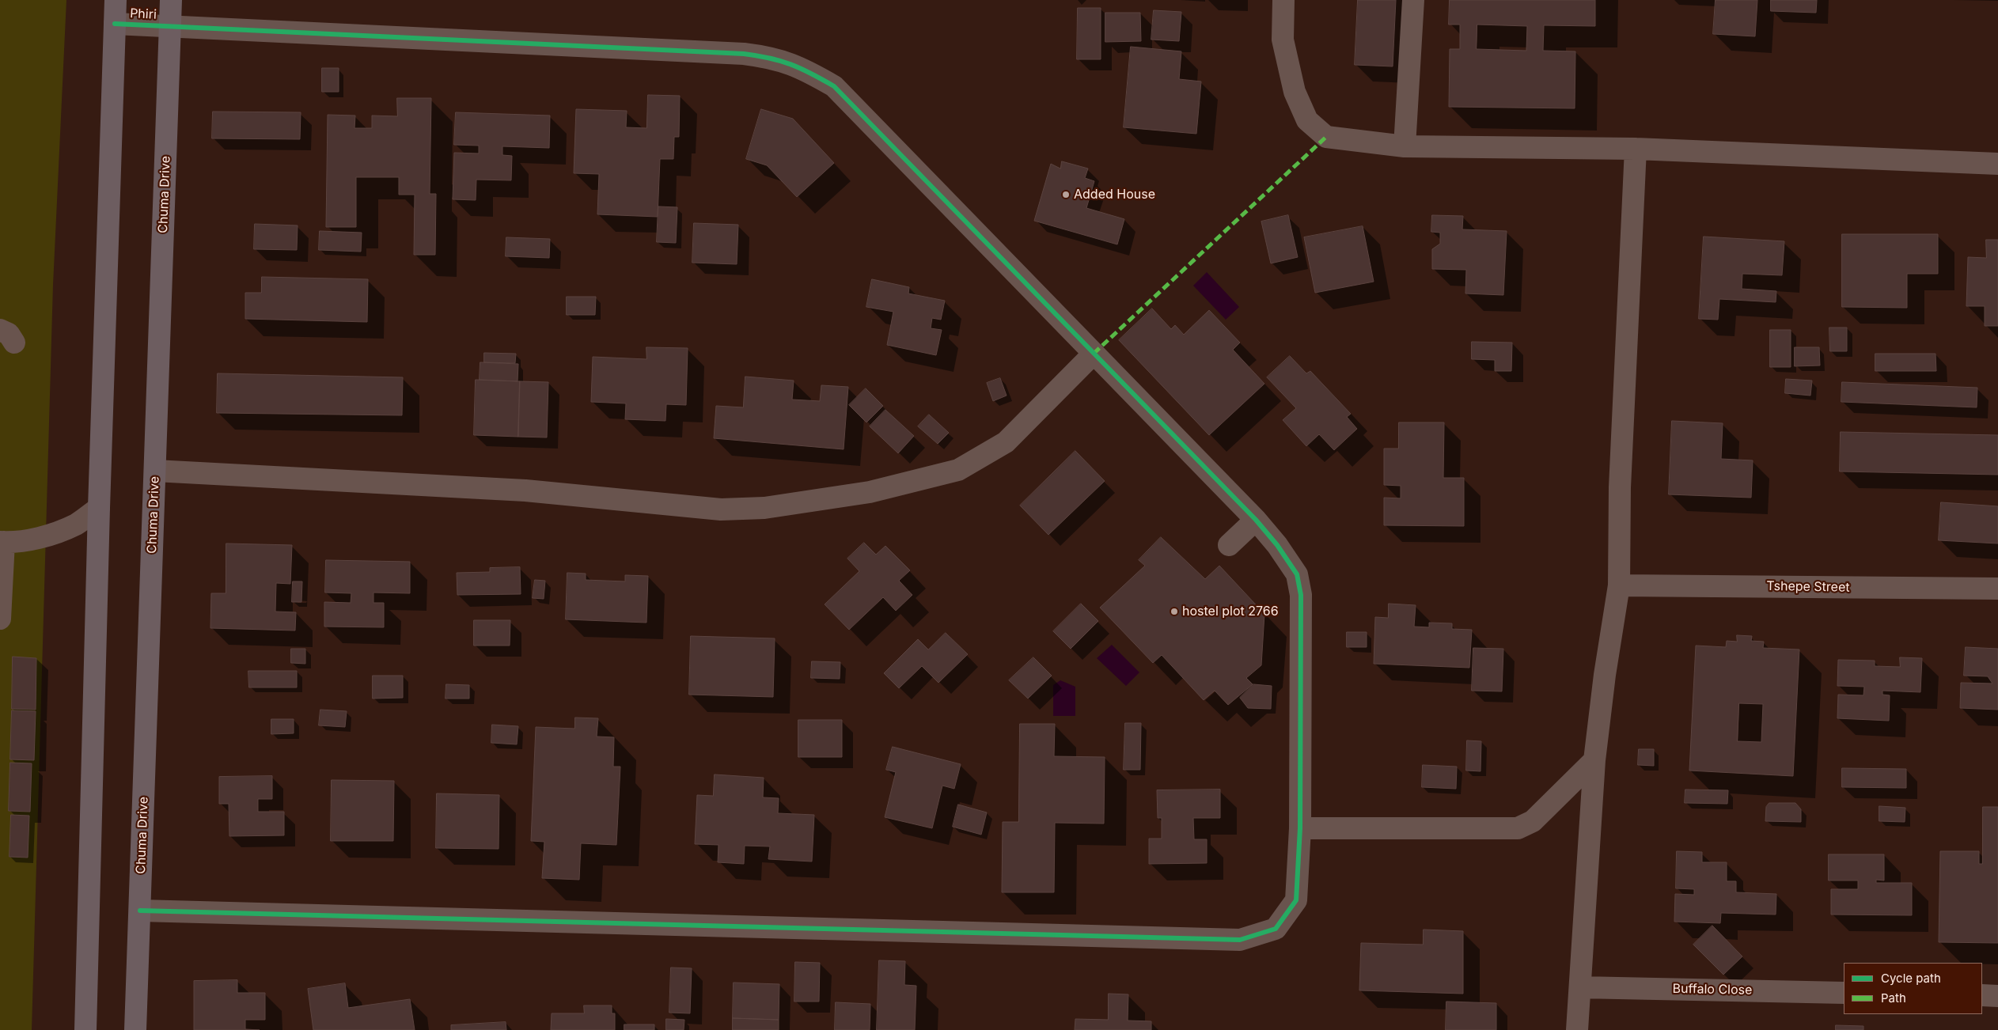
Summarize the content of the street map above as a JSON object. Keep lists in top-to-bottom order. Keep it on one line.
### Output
{"streets":{"main road":["Chuma Drive"],"street":["Phiri","Tshepe Street","Buffalo Close"]},"crossings":[["Phiri","Chuma Drive"]],"places":["Added House","hostel plot 2766"],"legend":["Cycle path","Path"]}
